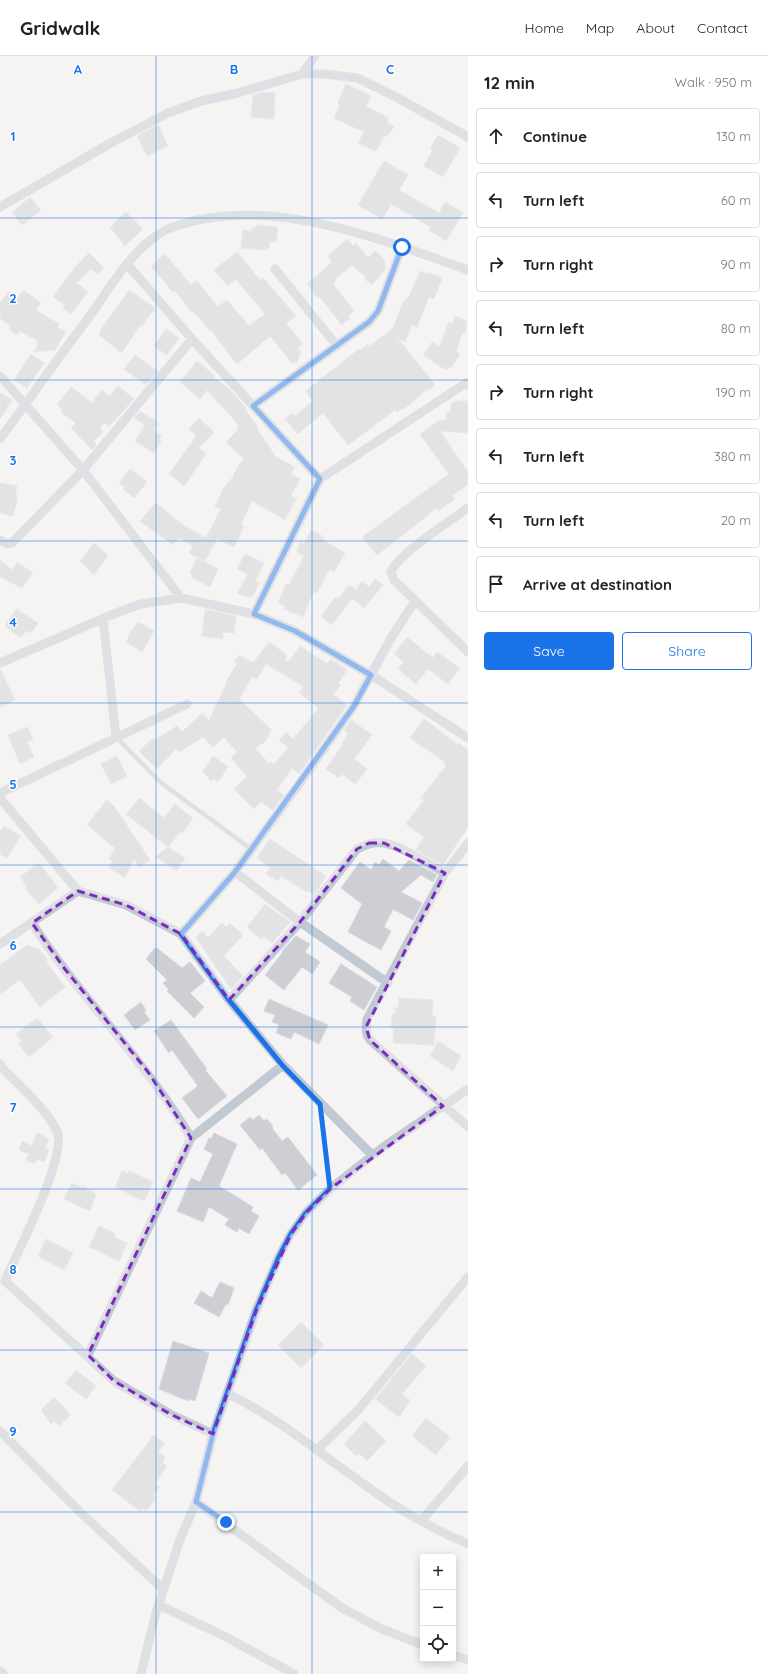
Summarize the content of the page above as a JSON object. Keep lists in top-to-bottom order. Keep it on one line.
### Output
{"page":{"header":"Gridwalk","nav":["Home","Map","About","Contact"],"heading":["12 min","Walk · 950 m"],"list":[["Continue","130 m"],["Turn left","60 m"],["Turn right","90 m"],["Turn left","80 m"],["Turn right","190 m"],["Turn left","380 m"],["Turn left","20 m"],"Arrive at destination"],"buttons":["Save","Share"],"map_buttons":["+","−"]},"grid":{"columns":["A","B","C"],"rows":["1","2","3","4","5","6","7","8","9"]}}
